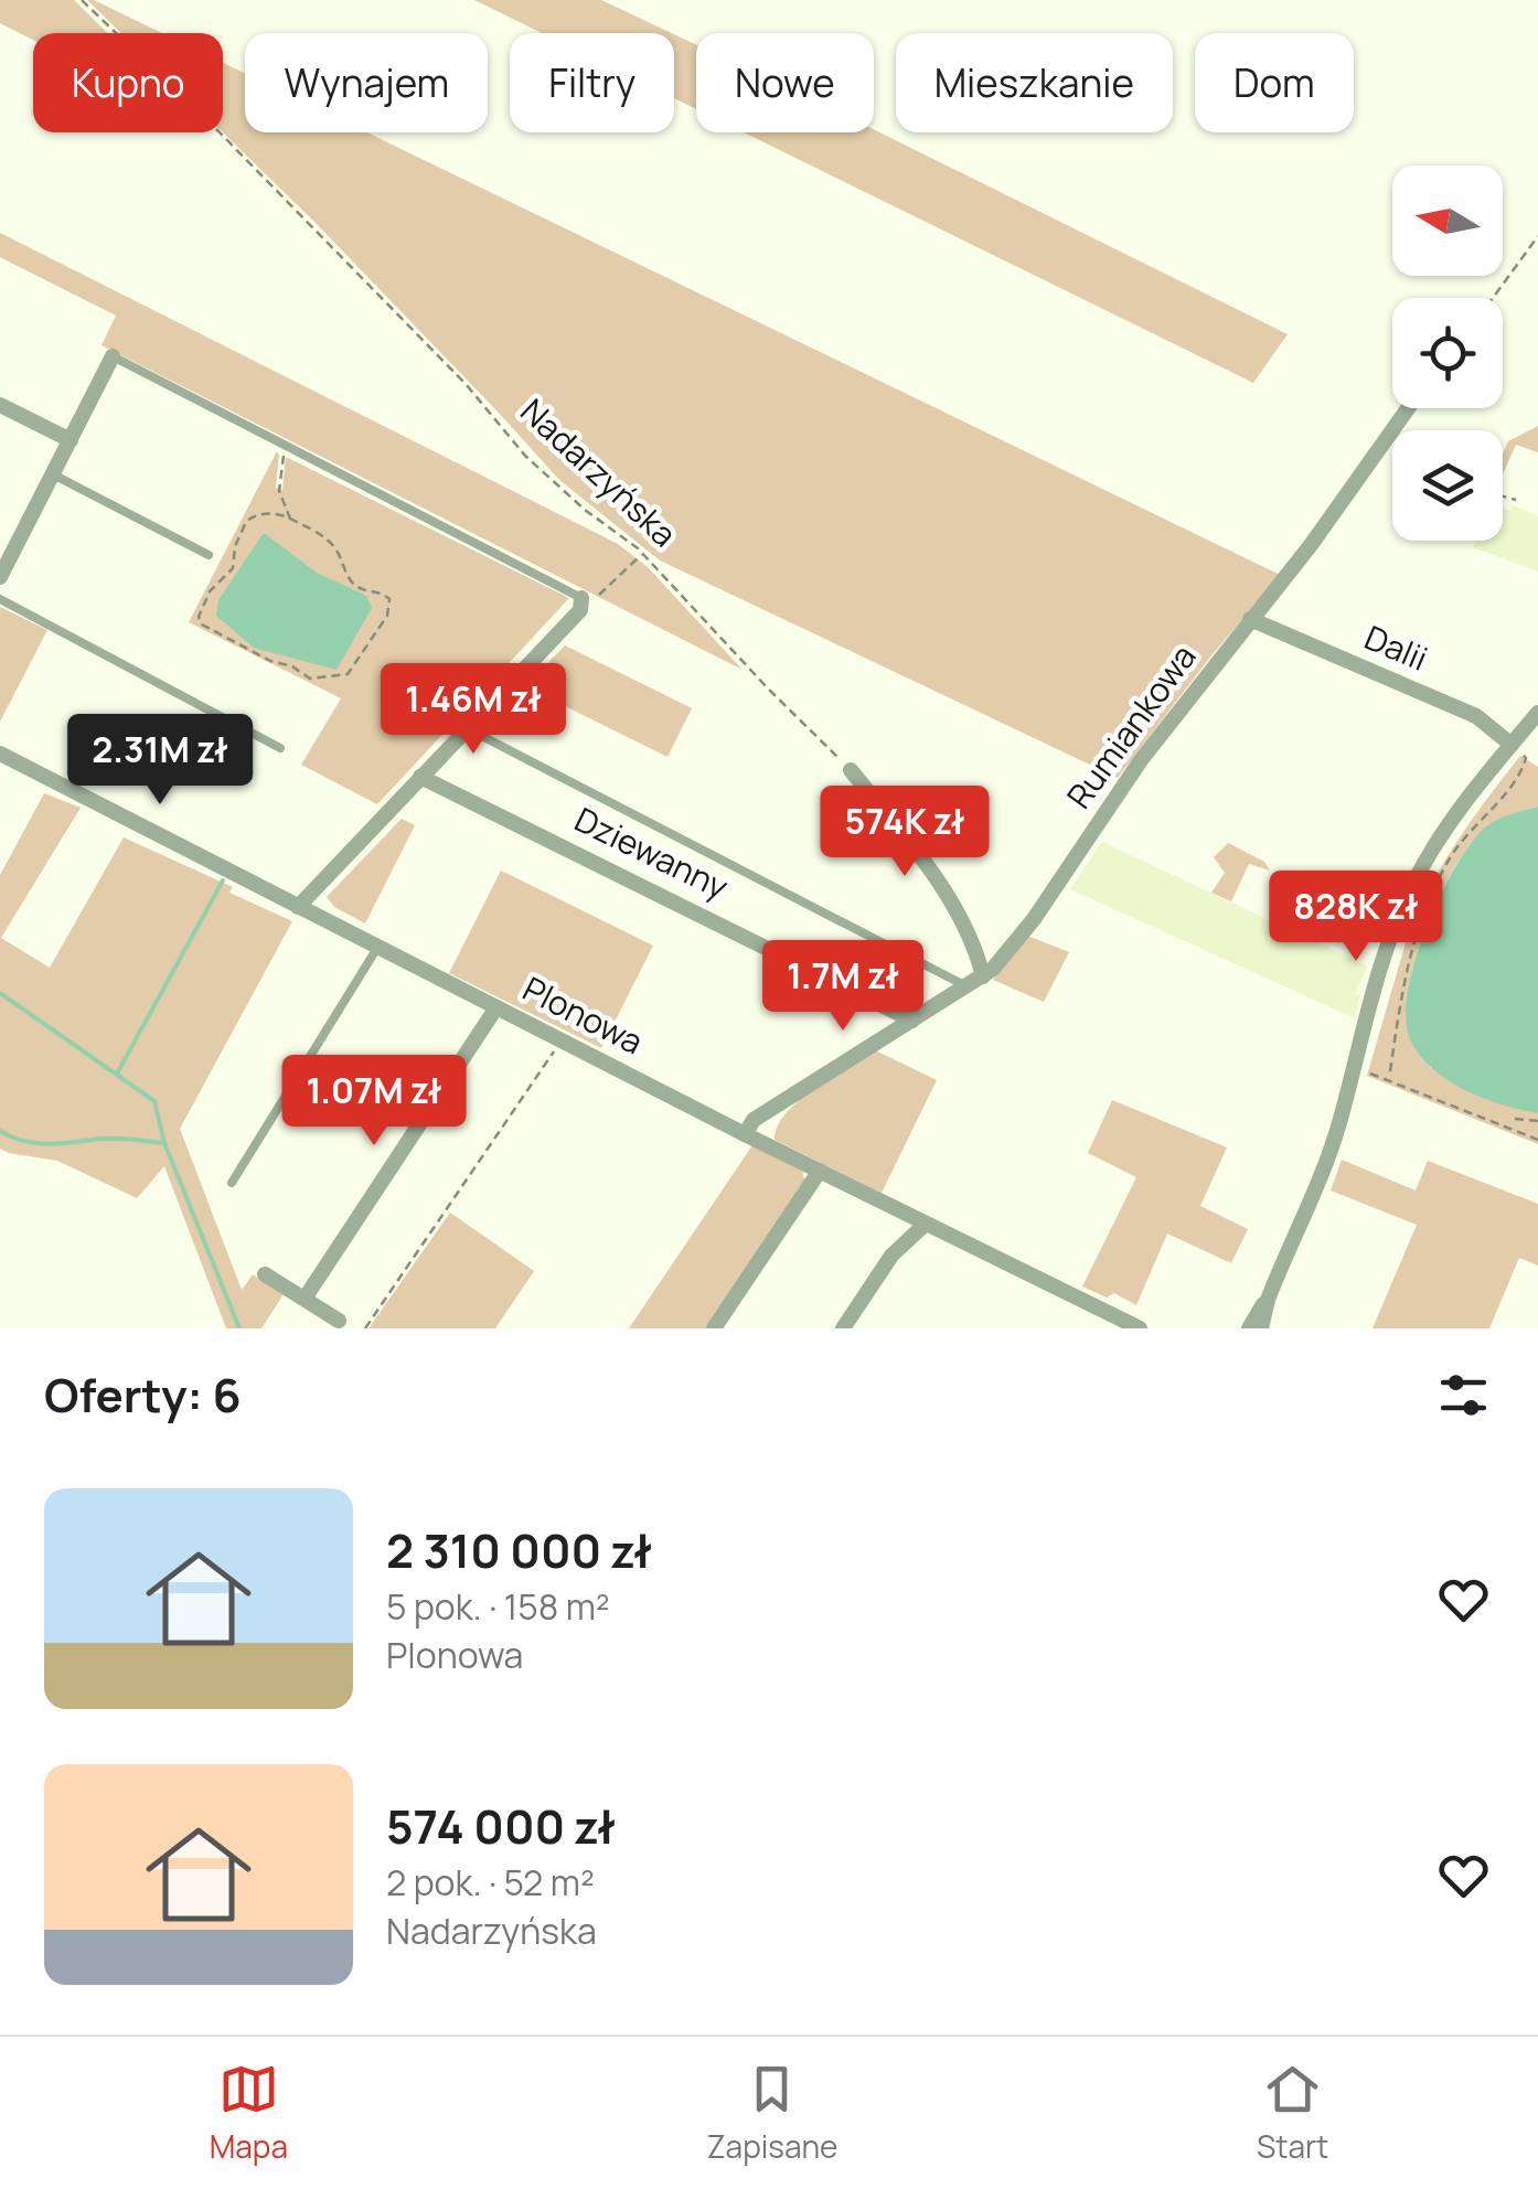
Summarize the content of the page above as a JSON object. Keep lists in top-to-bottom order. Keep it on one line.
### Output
{"streets":{"street":["Dalii","Rumiankowa","Dziewanny","Plonowa"],"path":["Nadarzyńska"]},"crossings":[["Dalii","Rumiankowa"],["Rumiankowa","Dziewanny"],["Rumiankowa","Plonowa"]],"north":"left","page":{"chip":["Kupno","Wynajem","Filtry","Nowe","Mieszkanie","Dom"],"price":["1.46M zł","2.31M zł","574K zł","828K zł","1.7M zł","1.07M zł"],"heading":"Oferty: 6","list":[{"name":"2 310 000 zł","note":"5 pok. · 158 m² · Plonowa"},{"name":"574 000 zł","note":"2 pok. · 52 m² · Nadarzyńska"}],"tabs":["Mapa","Zapisane","Start"]}}
